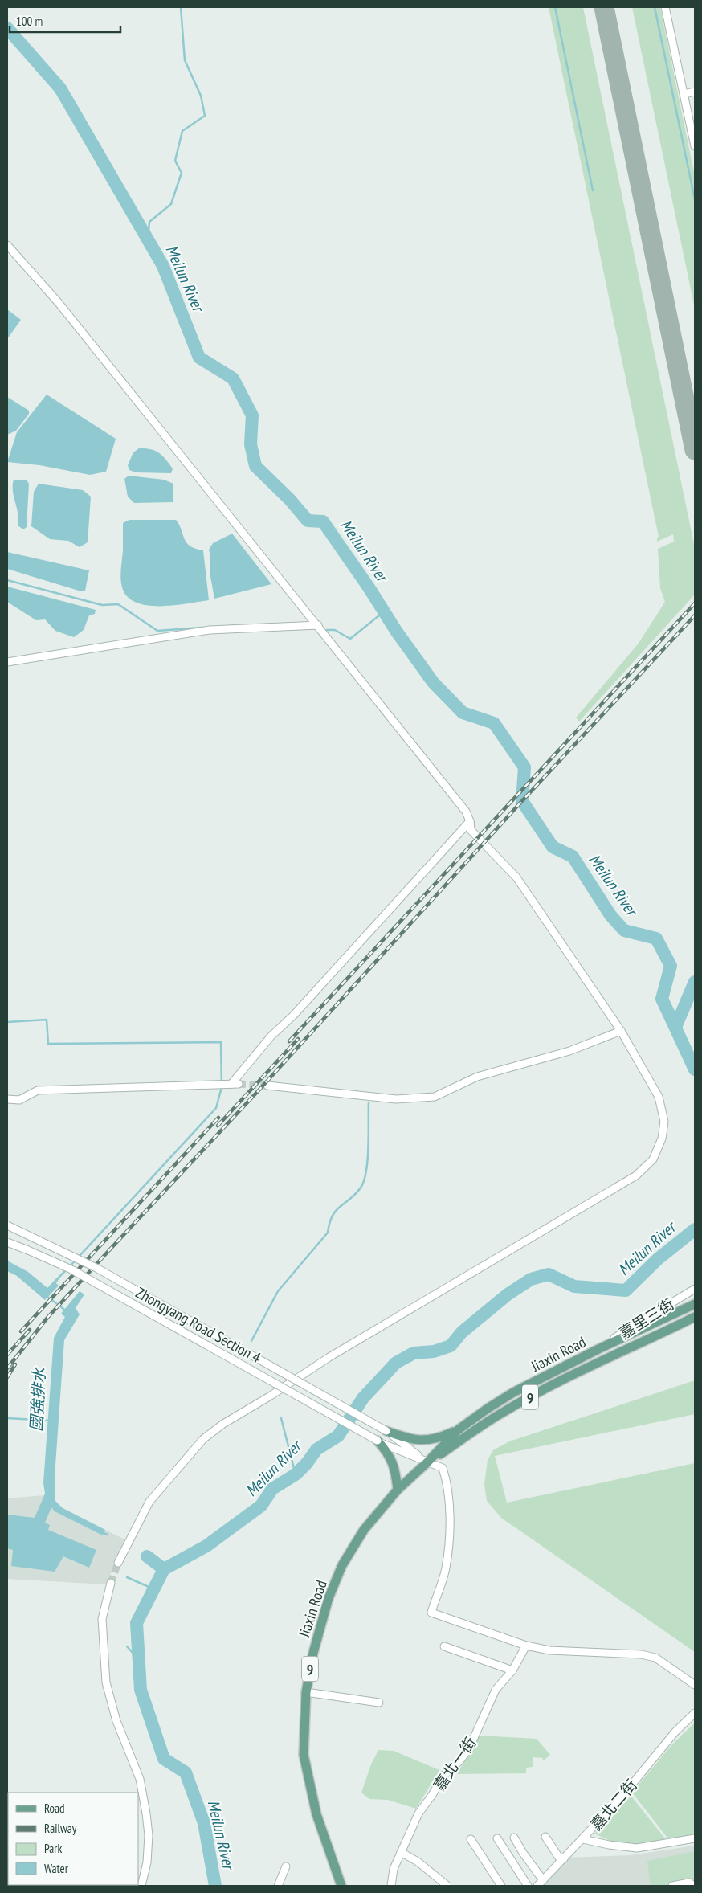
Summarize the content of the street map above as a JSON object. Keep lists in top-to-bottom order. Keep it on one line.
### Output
{"streets":{"main road":["Jiaxin Road","9"],"street":["嘉里三街","Zhongyang Road Section 4","嘉北一街","嘉北二街"]},"crossings":[["嘉里三街","Jiaxin Road"],["Zhongyang Road Section 4","Jiaxin Road"]],"water":["Meilun River","國強排水"],"legend":["Road","Railway","Park","Water"],"scale_bar":"100 m"}
